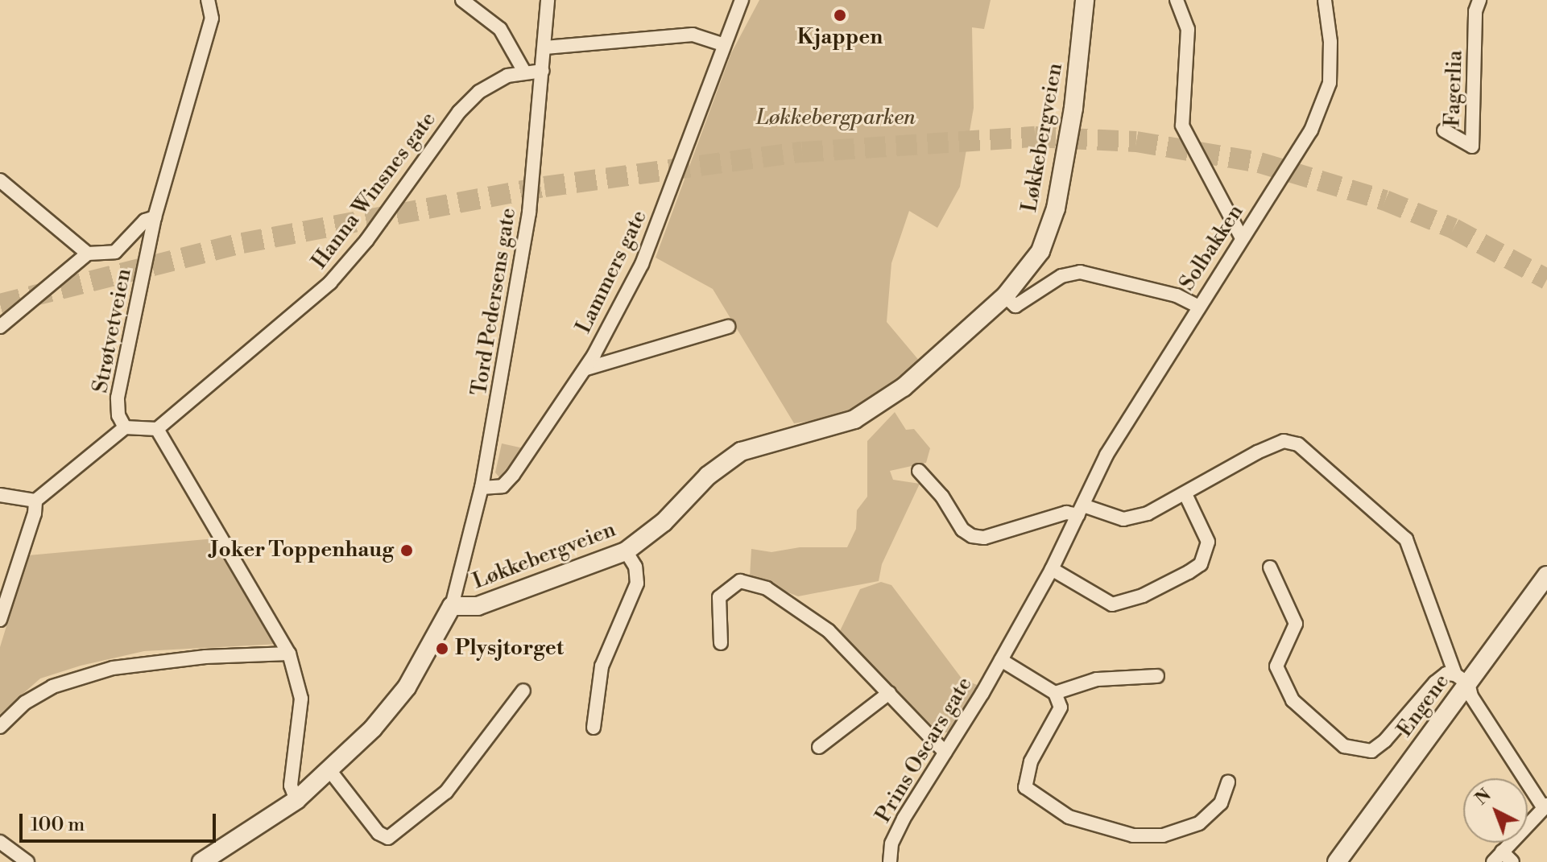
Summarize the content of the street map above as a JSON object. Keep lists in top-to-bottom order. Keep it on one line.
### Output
{"streets":{"main road":["Løkkebergveien","Engene"],"street":["Fagerlia","Hanna Winsnes gate","Solbakken","Lammers gate","Tord Pedersens gate","Strøtvetveien","Prins Oscars gate"]},"crossings":[["Løkkebergveien","Tord Pedersens gate"],["Hanna Winsnes gate","Tord Pedersens gate"],["Solbakken","Prins Oscars gate"],["Lammers gate","Tord Pedersens gate"]],"parks":["Løkkebergparken"],"places":["Kjappen","Joker Toppenhaug","Plysjtorget"],"scale_bar":"100 m","north":"top left"}
